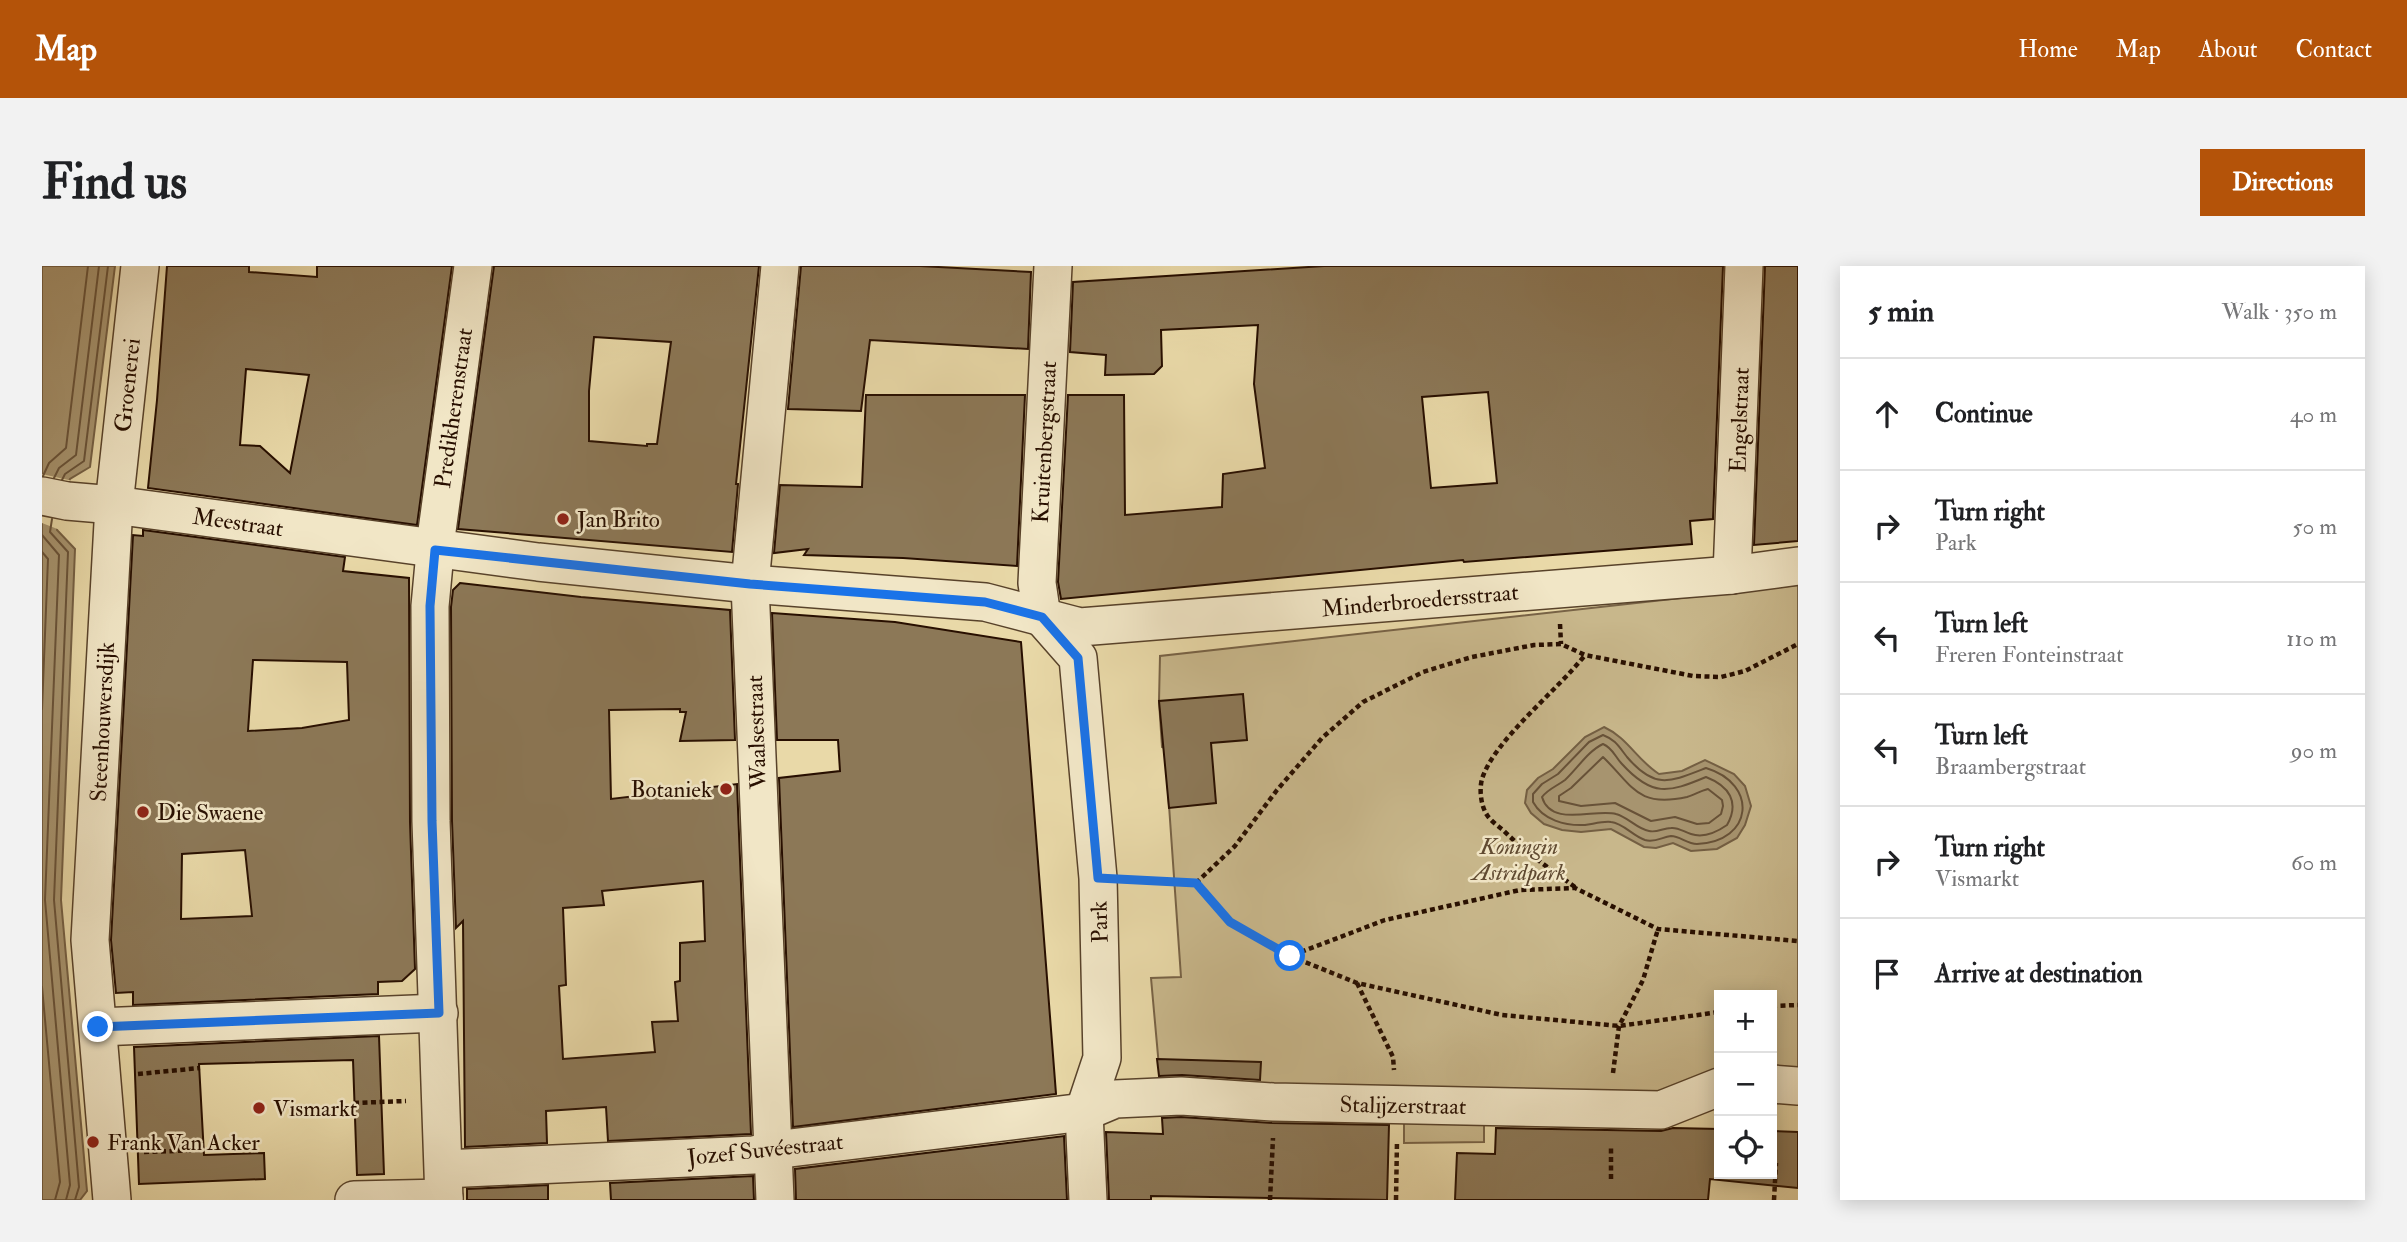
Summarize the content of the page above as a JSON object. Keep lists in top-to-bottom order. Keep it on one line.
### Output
{"streets":{"street":["Groenerei","Predikherenstraat","Engelstraat","Kruitenbergstraat","Meestraat","Minderbroedersstraat","Steenhouwersdijk","Waalsestraat","Park","Stalijzerstraat","Jozef Suvéestraat"]},"crossings":[["Groenerei","Meestraat"],["Groenerei","Steenhouwersdijk"],["Predikherenstraat","Meestraat"],["Predikherenstraat","Jozef Suvéestraat"],["Engelstraat","Minderbroedersstraat"],["Kruitenbergstraat","Minderbroedersstraat"],["Kruitenbergstraat","Park"],["Meestraat","Minderbroedersstraat"],["Meestraat","Steenhouwersdijk"],["Meestraat","Waalsestraat"],["Minderbroedersstraat","Waalsestraat"],["Minderbroedersstraat","Park"],["Waalsestraat","Jozef Suvéestraat"],["Park","Stalijzerstraat"],["Park","Jozef Suvéestraat"],["Stalijzerstraat","Jozef Suvéestraat"]],"parks":["Koningin Astridpark"],"places":["Jan Brito","Botaniek","Die Swaene","Vismarkt","Frank Van Acker"],"page":{"header":"Map","nav":["Home","Map","About","Contact"],"buttons":"Directions","title":"Find us","heading":["5 min","Walk · 350 m"],"list":[["Continue","40 m"],["Turn right","Park","50 m"],["Turn left","Freren Fonteinstraat","110 m"],["Turn left","Braambergstraat","90 m"],["Turn right","Vismarkt","60 m"],"Arrive at destination"],"map_buttons":["+","−"]}}
